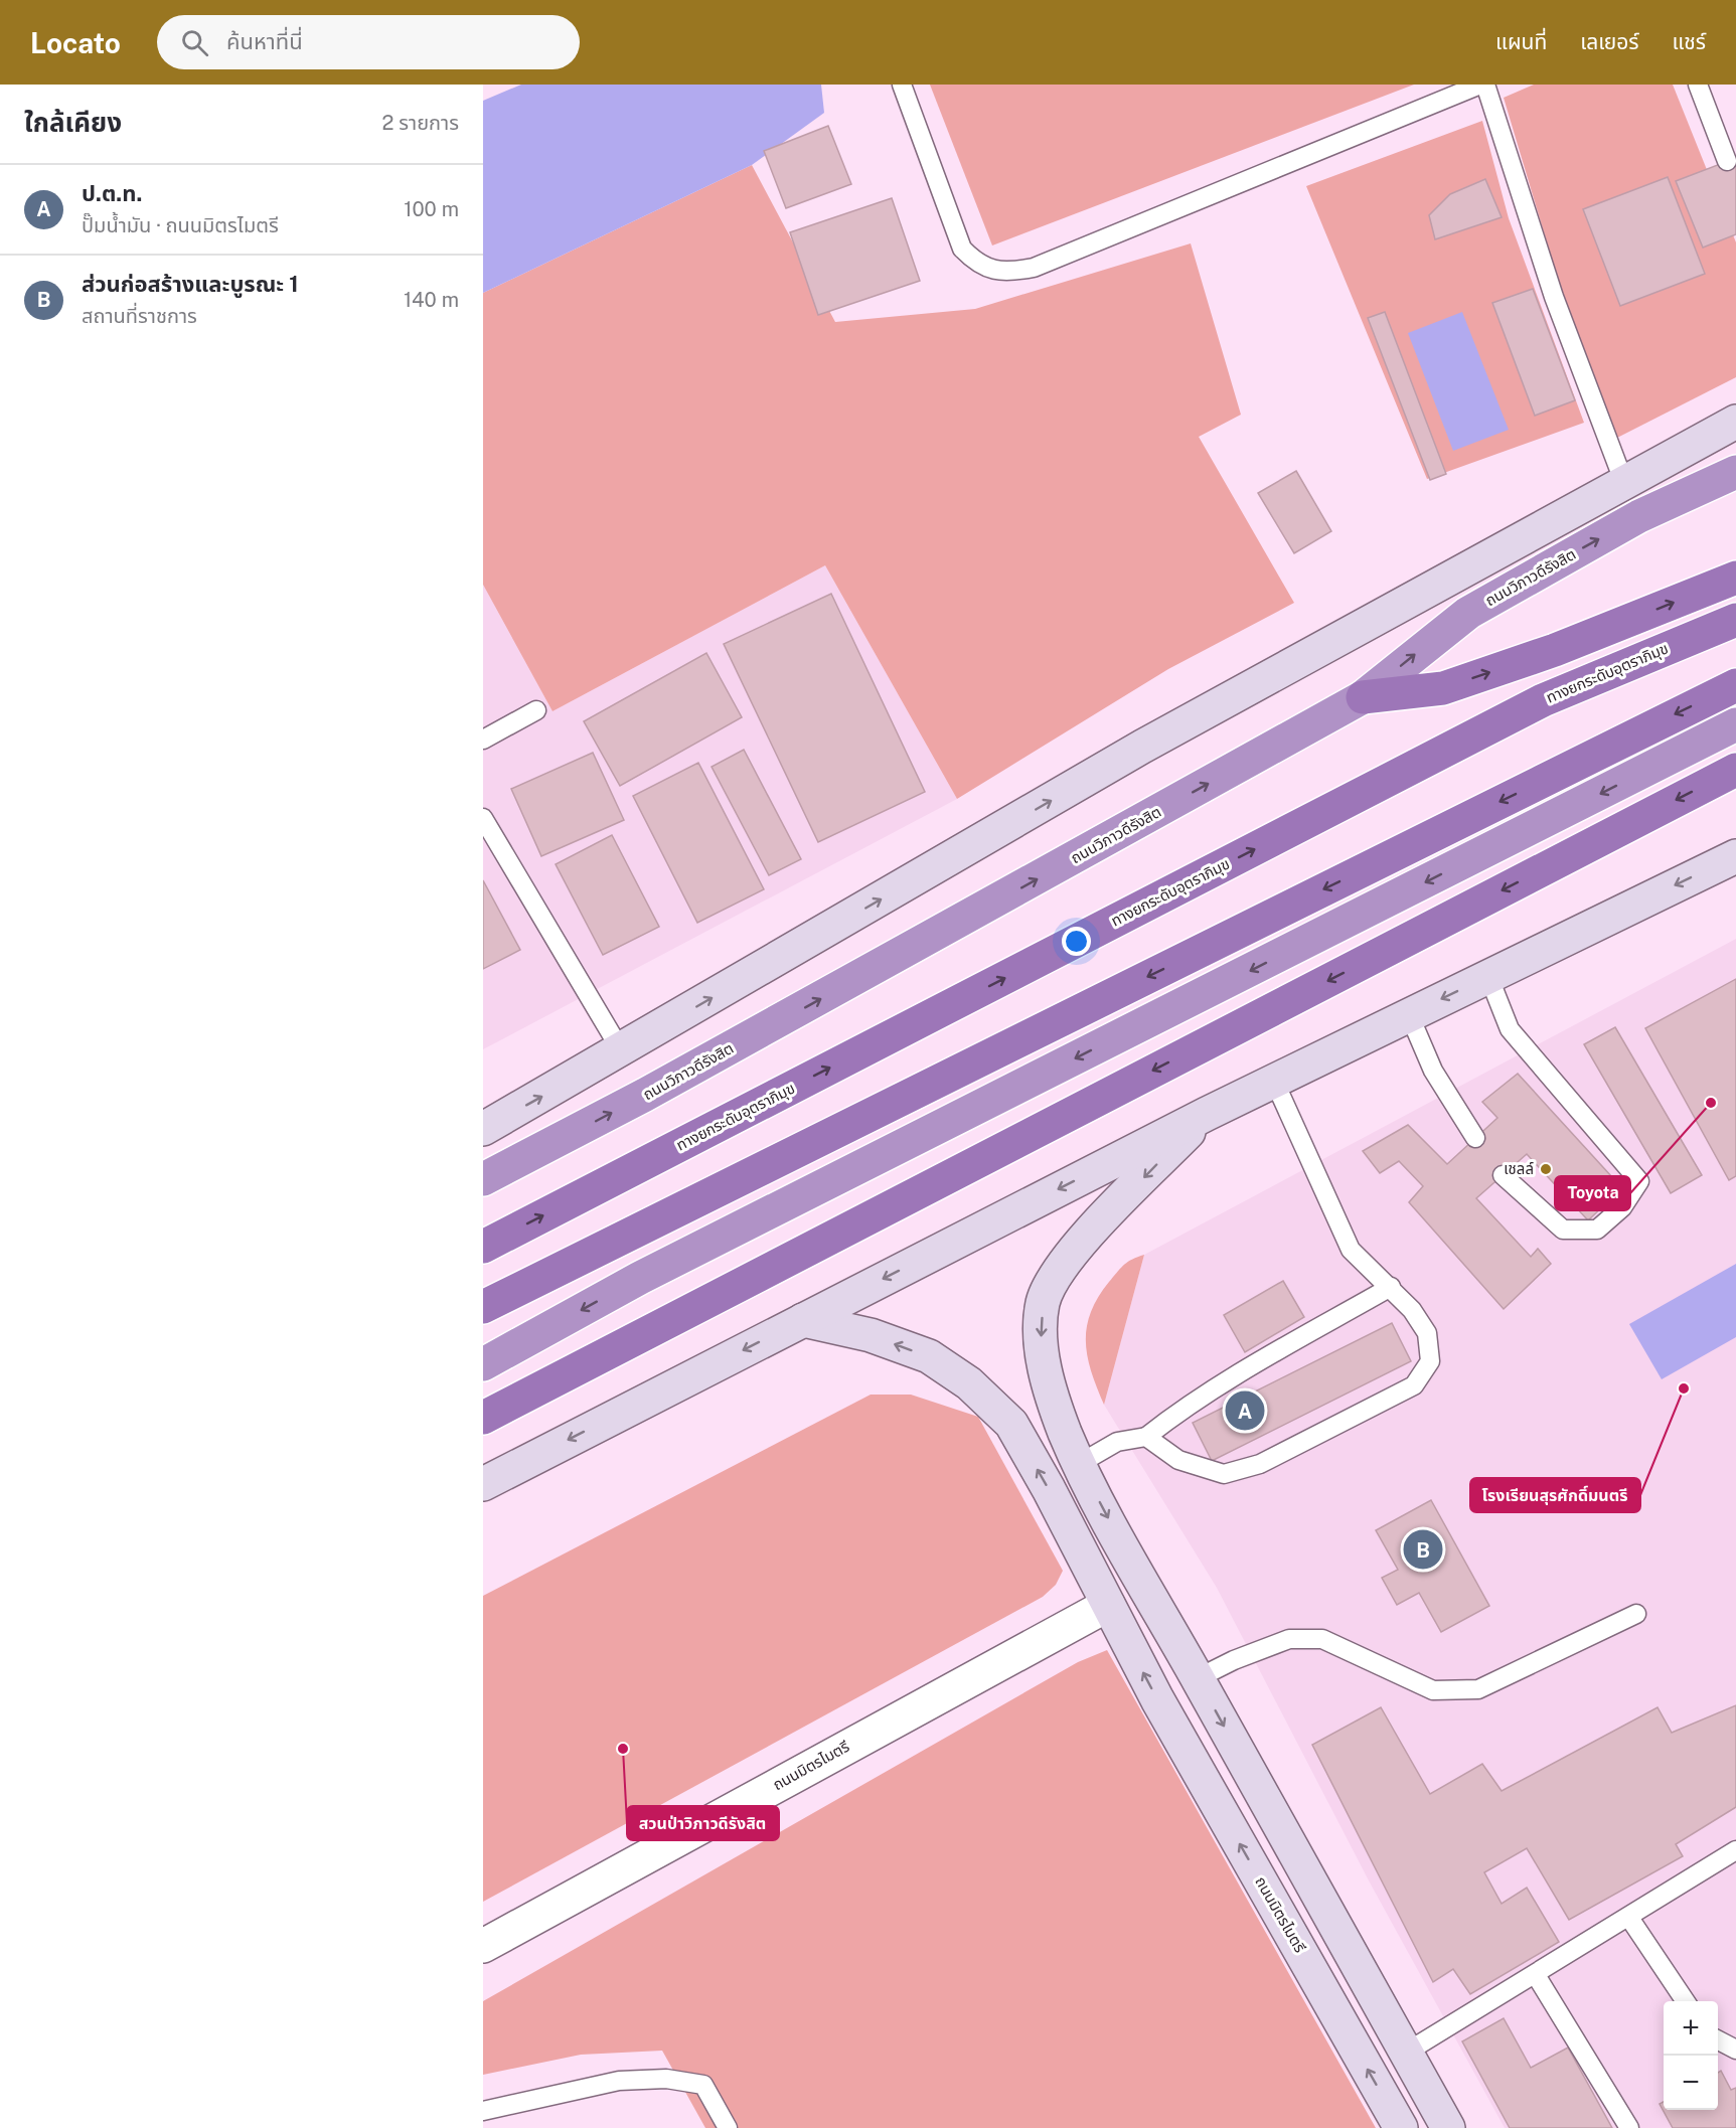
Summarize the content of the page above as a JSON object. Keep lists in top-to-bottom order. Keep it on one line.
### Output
{"streets":{"highway":["ถนนวิภาวดีรังสิต","ทางยกระดับอุตราภิมุข"],"main road":["ถนนมิตรไมตรี"]},"places":["Toyota","เชลล์","โรงเรียนสุรศักดิ์มนตรี","สวนป่าวิภาวดีรังสิต"],"page":{"header":"Locato","search":"ค้นหาที่นี่","nav":["แผนที่","เลเยอร์","แชร์"],"heading":["ใกล้เคียง","2 รายการ"],"list":[{"mark":"A","name":"ป.ต.ท.","note":"ปั๊มน้ำมัน · ถนนมิตรไมตรี","value":"100 m"},{"mark":"B","name":"ส่วนก่อสร้างและบูรณะ 1","note":"สถานที่ราชการ","value":"140 m"}],"pins":["A","B"],"map_buttons":["+","−"]}}
